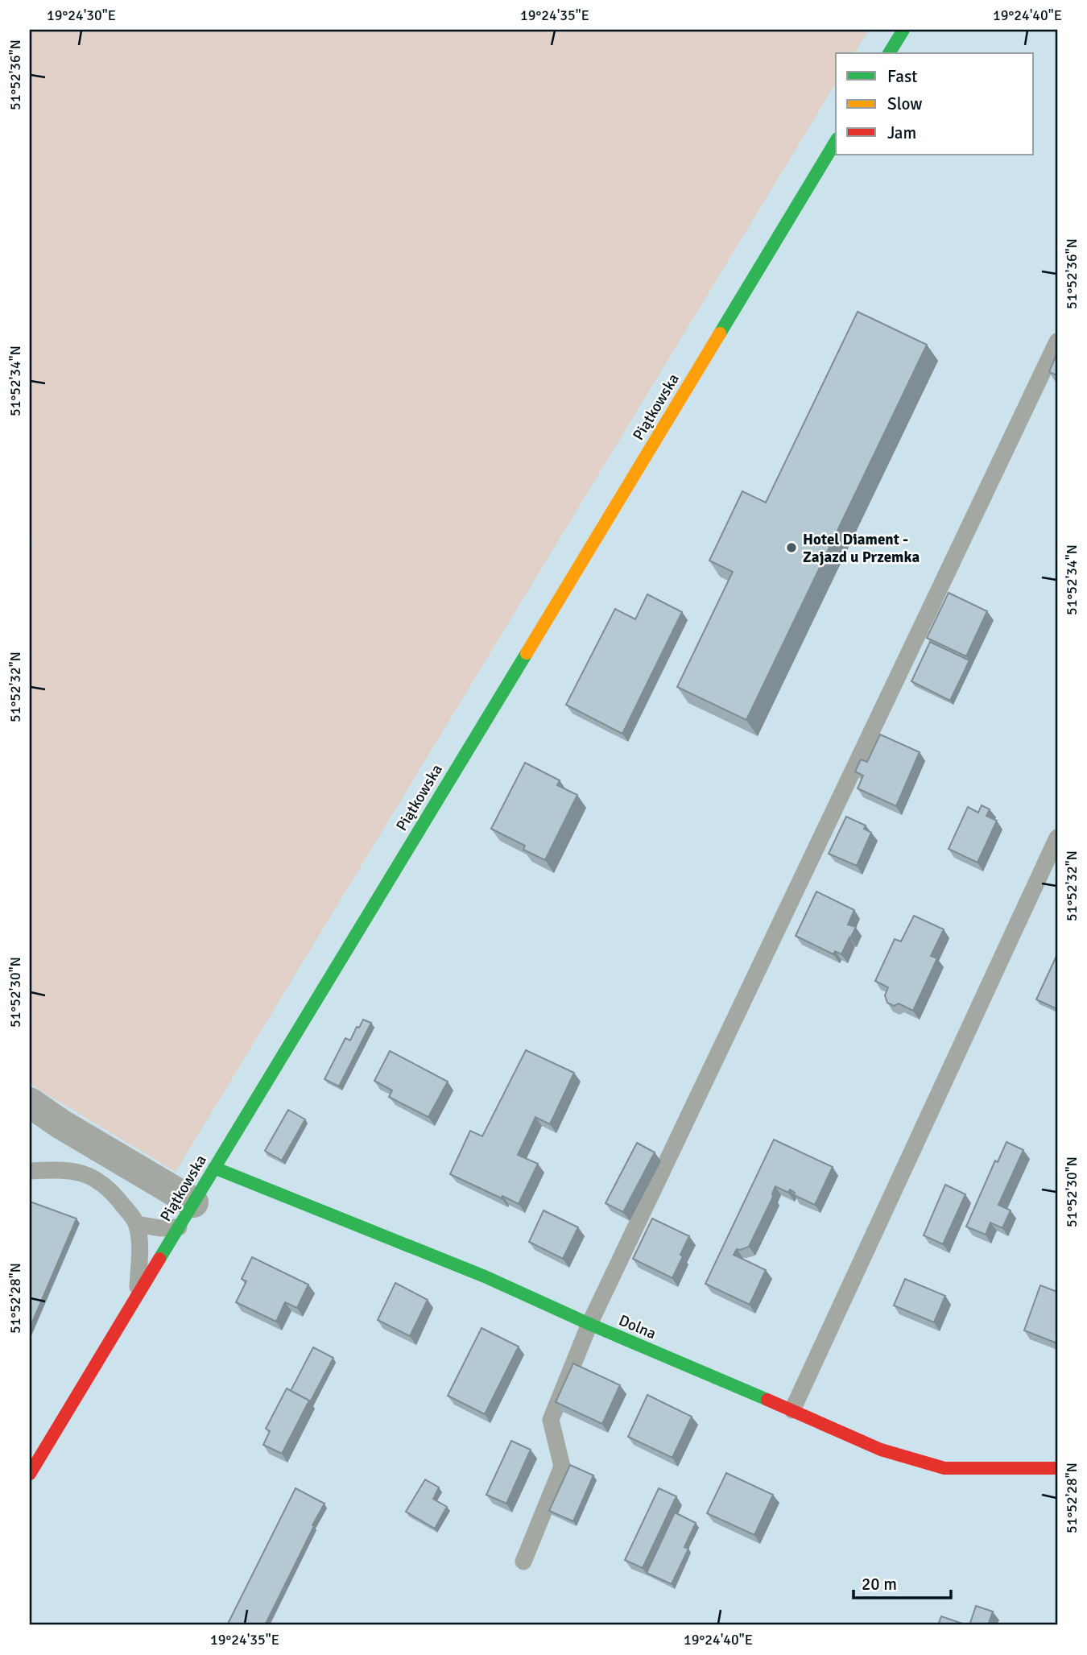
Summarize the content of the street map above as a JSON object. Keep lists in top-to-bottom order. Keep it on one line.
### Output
{"streets":{"main road":["Piątkowska","Dolna"]},"crossings":[["Piątkowska","Dolna"]],"places":["Hotel Diament - Zajazd u Przemka"],"legend":["Fast","Slow","Jam"],"scale_bar":"20 m","coordinates":["19°24'30\"E","19°24'35\"E","19°24'40\"E","51°52'36\"N","51°52'34\"N","51°52'32\"N","51°52'30\"N","51°52'28\"N"]}
